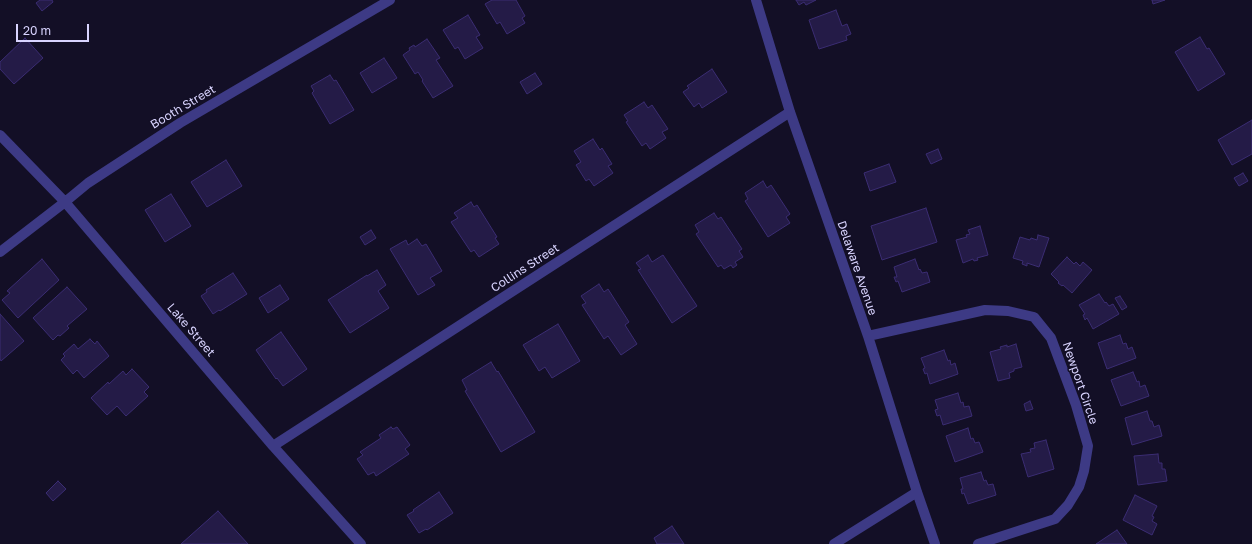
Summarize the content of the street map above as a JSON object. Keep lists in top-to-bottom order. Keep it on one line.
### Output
{"streets":{"street":["Booth Street","Collins Street","Delaware Avenue","Lake Street","Newport Circle"]},"crossings":[["Booth Street","Lake Street"],["Collins Street","Delaware Avenue"],["Collins Street","Lake Street"],["Delaware Avenue","Newport Circle"]],"scale_bar":"20 m"}
